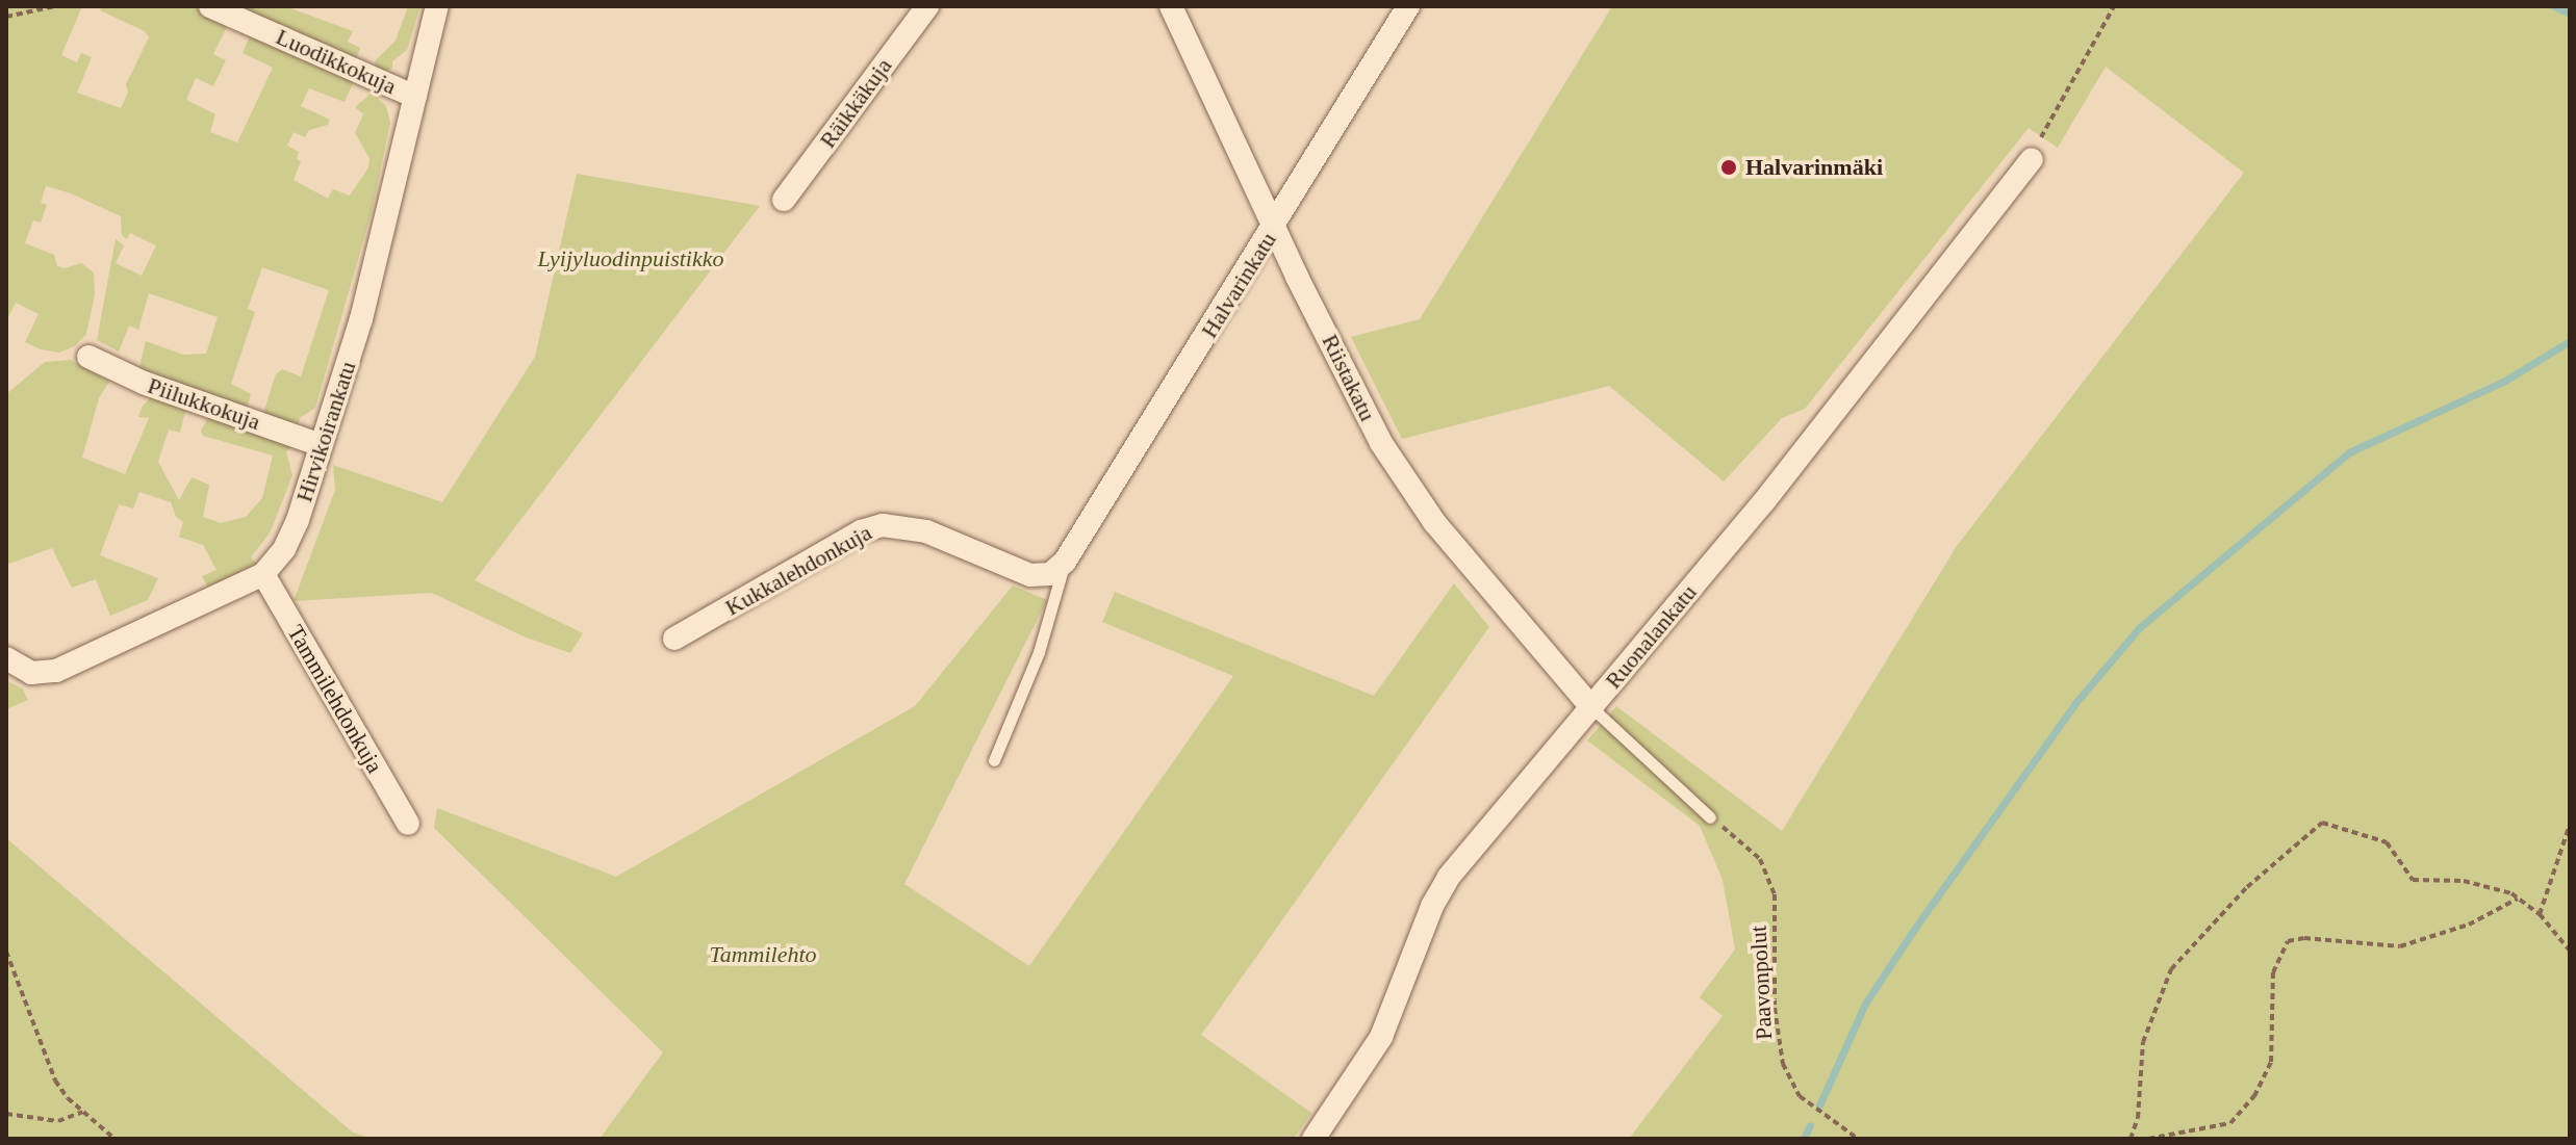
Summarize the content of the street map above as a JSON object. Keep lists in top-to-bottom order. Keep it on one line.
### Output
{"streets":{"street":["Luodikkokuja","Räikkäkuja","Halvarinkatu","Riistakatu","Piilukkokuja","Hirvikoirankatu","Kukkalehdonkuja","Ruonalankatu","Tammilehdonkuja"],"path":["Paavonpolut"]},"crossings":[["Luodikkokuja","Hirvikoirankatu"],["Halvarinkatu","Riistakatu"],["Halvarinkatu","Kukkalehdonkuja"],["Riistakatu","Ruonalankatu"],["Piilukkokuja","Hirvikoirankatu"],["Hirvikoirankatu","Tammilehdonkuja"]],"parks":["Lyijyluodinpuistikko","Tammilehto"],"places":["Halvarinmäki"]}
